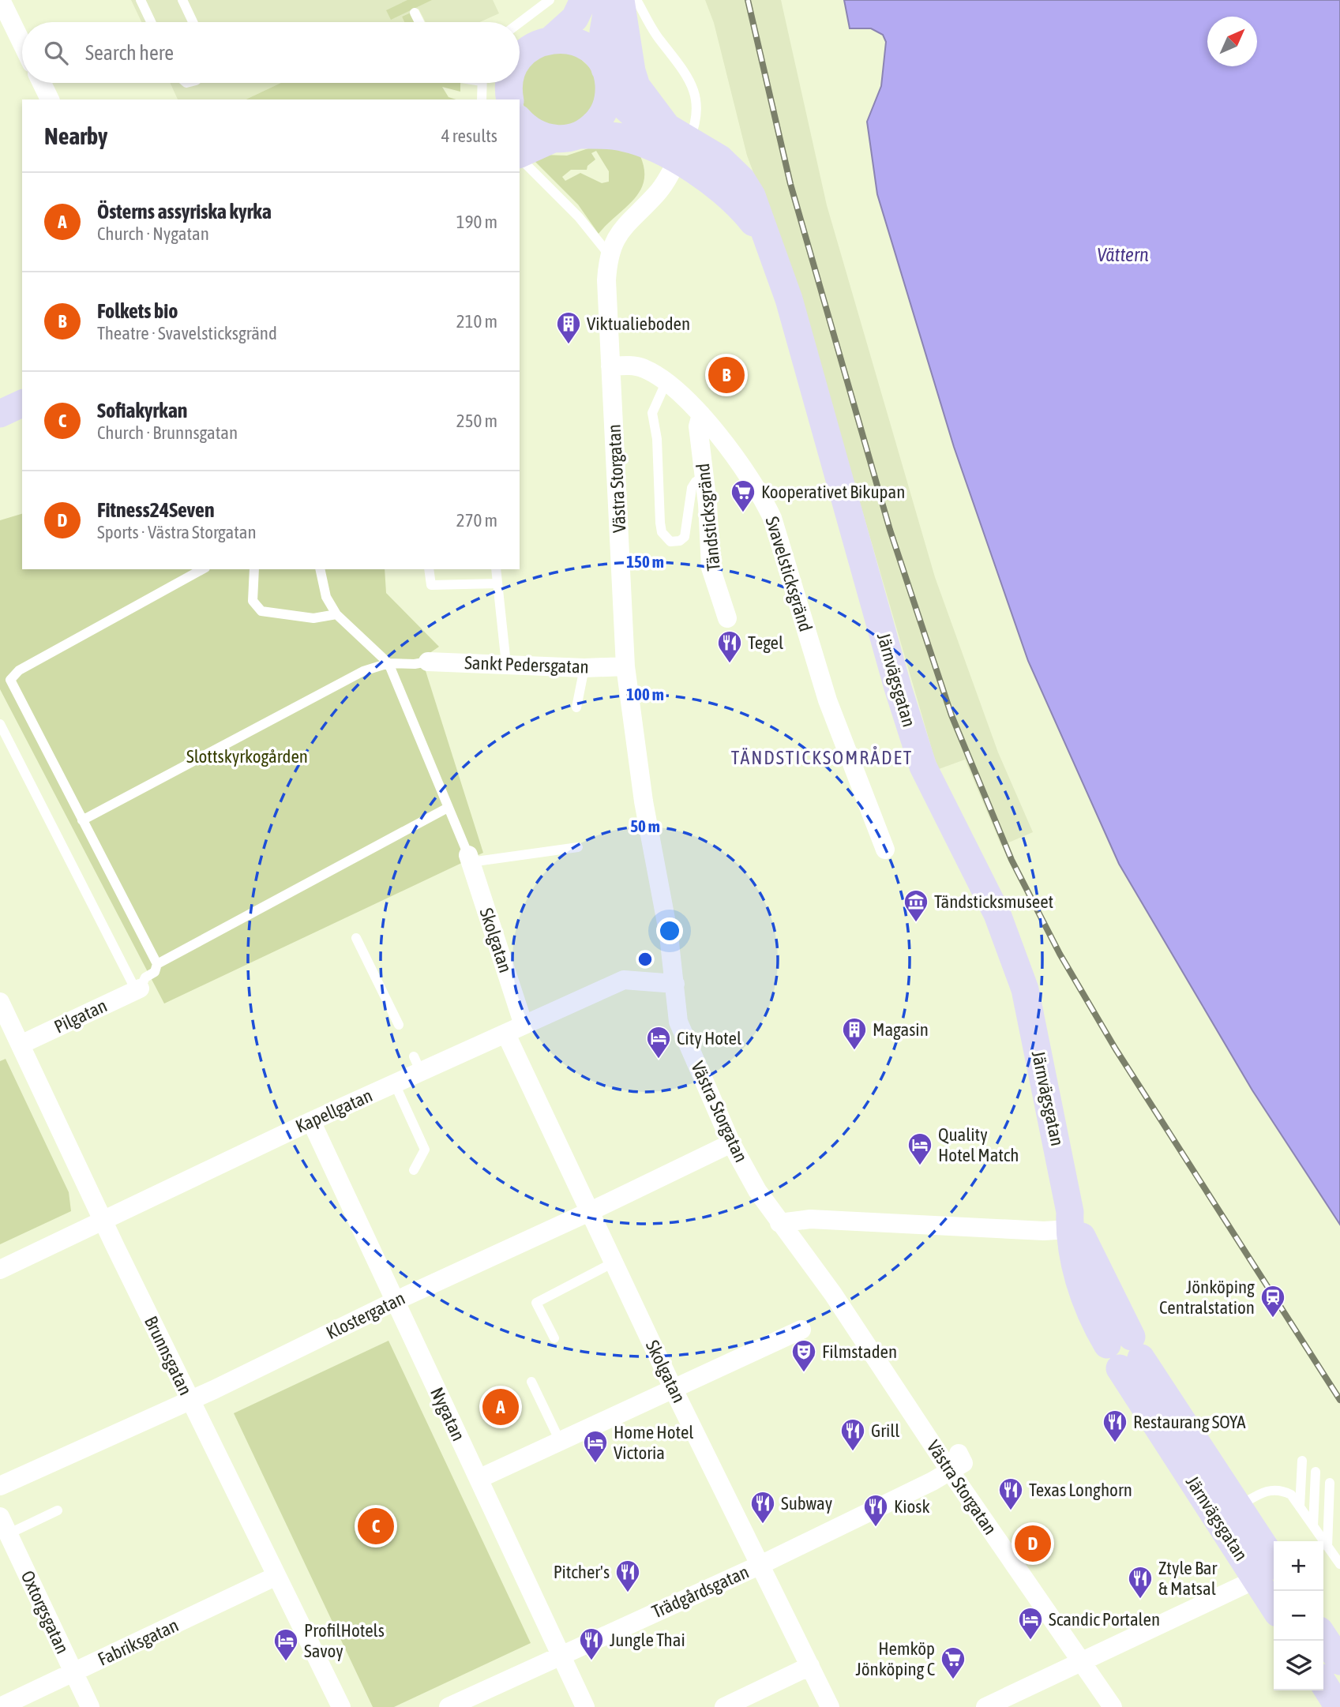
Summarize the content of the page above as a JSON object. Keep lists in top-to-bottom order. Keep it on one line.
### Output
{"streets":{"street":["Västra Storgatan","Tändsticksgränd","Svavelsticksgränd","Sankt Pedersgatan","Järnvägsgatan","Skolgatan","Pilgatan","Kapellgatan","Klostergatan","Brunnsgatan","Nygatan","Trädgårdsgatan","Oxtorgsgatan","Fabriksgatan"]},"crossings":[["Västra Storgatan","Svavelsticksgränd"],["Västra Storgatan","Sankt Pedersgatan"],["Västra Storgatan","Järnvägsgatan"],["Västra Storgatan","Kapellgatan"],["Västra Storgatan","Klostergatan"],["Västra Storgatan","Trädgårdsgatan"],["Tändsticksgränd","Svavelsticksgränd"],["Skolgatan","Kapellgatan"],["Skolgatan","Klostergatan"],["Skolgatan","Trädgårdsgatan"],["Pilgatan","Brunnsgatan"],["Kapellgatan","Brunnsgatan"],["Kapellgatan","Nygatan"],["Klostergatan","Brunnsgatan"],["Klostergatan","Nygatan"],["Brunnsgatan","Fabriksgatan"],["Nygatan","Trädgårdsgatan"],["Oxtorgsgatan","Fabriksgatan"]],"districts":["TÄNDSTICKSOMRÅDET"],"water":["Vättern"],"parks":["Slottskyrkogården"],"places":{"building":["Viktualieboden","Magasin"],"supermarket":["Kooperativet Bikupan","Hemköp Jönköping C"],"restaurant":["Tegel","Restaurang SOYA","Grill","Texas Longhorn","Subway","Kiosk","Pitcher's","Ztyle Bar & Matsal","Jungle Thai"],"museum":["Tändsticksmuseet"],"hotel":["City Hotel","Quality Hotel Match","Home Hotel Victoria","Scandic Portalen","ProfilHotels Savoy"],"station":["Jönköping Centralstation"],"theatre":["Filmstaden"]},"north":"top right","page":{"search":"Search here","heading":["Nearby","4 results"],"list":[{"mark":"A","name":"Österns assyriska kyrka","note":"Church · Nygatan","value":"190 m"},{"mark":"B","name":"Folkets bio","note":"Theatre · Svavelsticksgränd","value":"210 m"},{"mark":"C","name":"Sofiakyrkan","note":"Church · Brunnsgatan","value":"250 m"},{"mark":"D","name":"Fitness24Seven","note":"Sports · Västra Storgatan","value":"270 m"}],"pins":["B","A","C","D"],"map_buttons":["+","−"]},"rings":["150 m","100 m","50 m"]}
